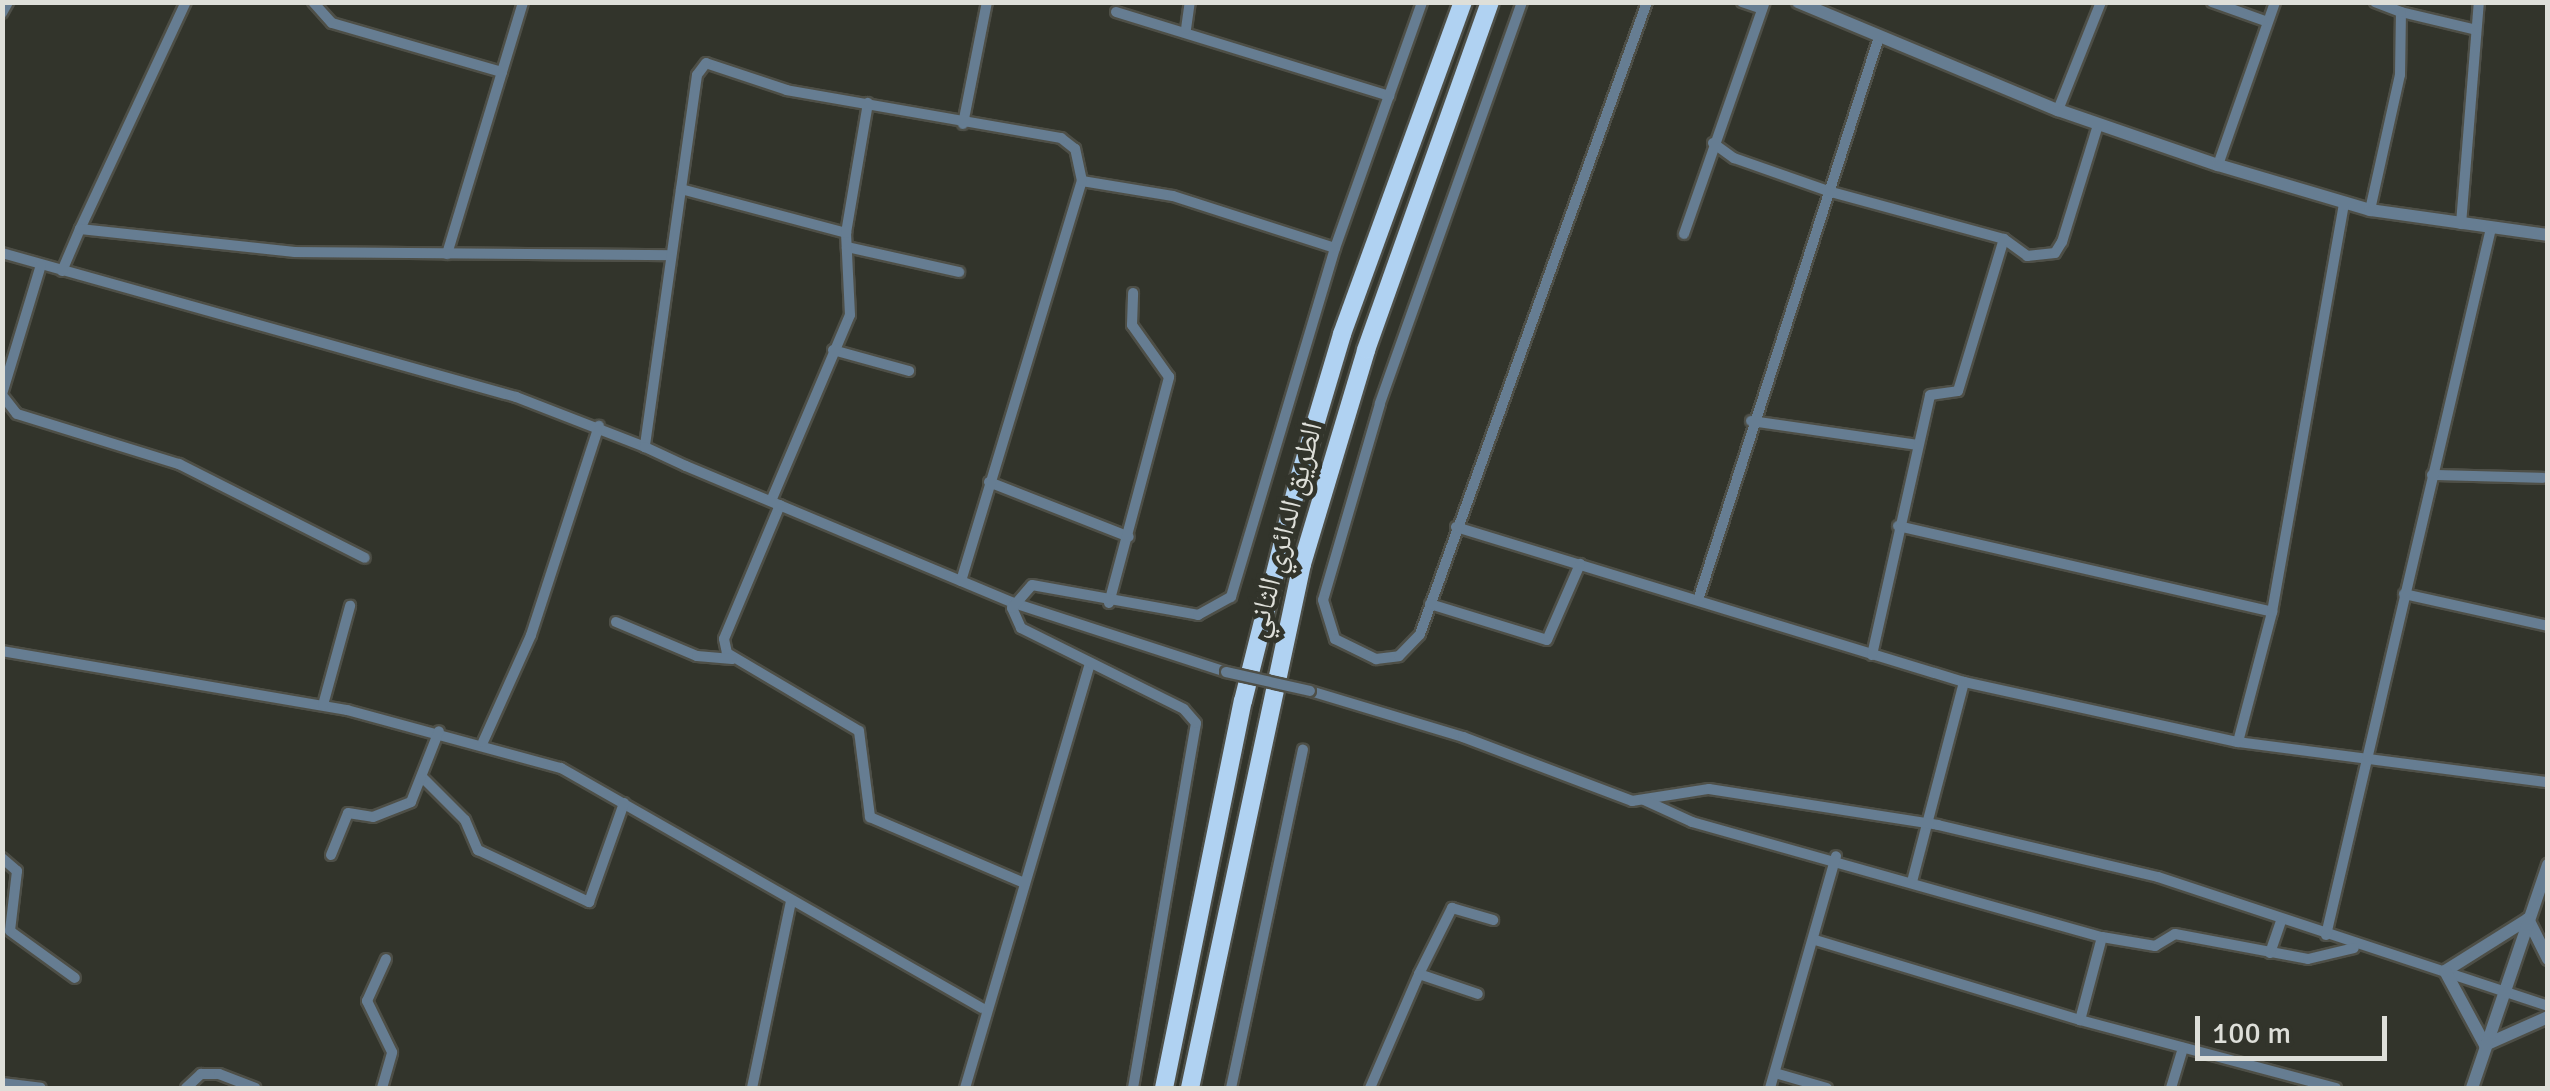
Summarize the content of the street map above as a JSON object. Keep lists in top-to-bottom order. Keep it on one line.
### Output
{"streets":{"highway":["الطريق الدائري الثاني"]},"scale_bar":"100 m"}
